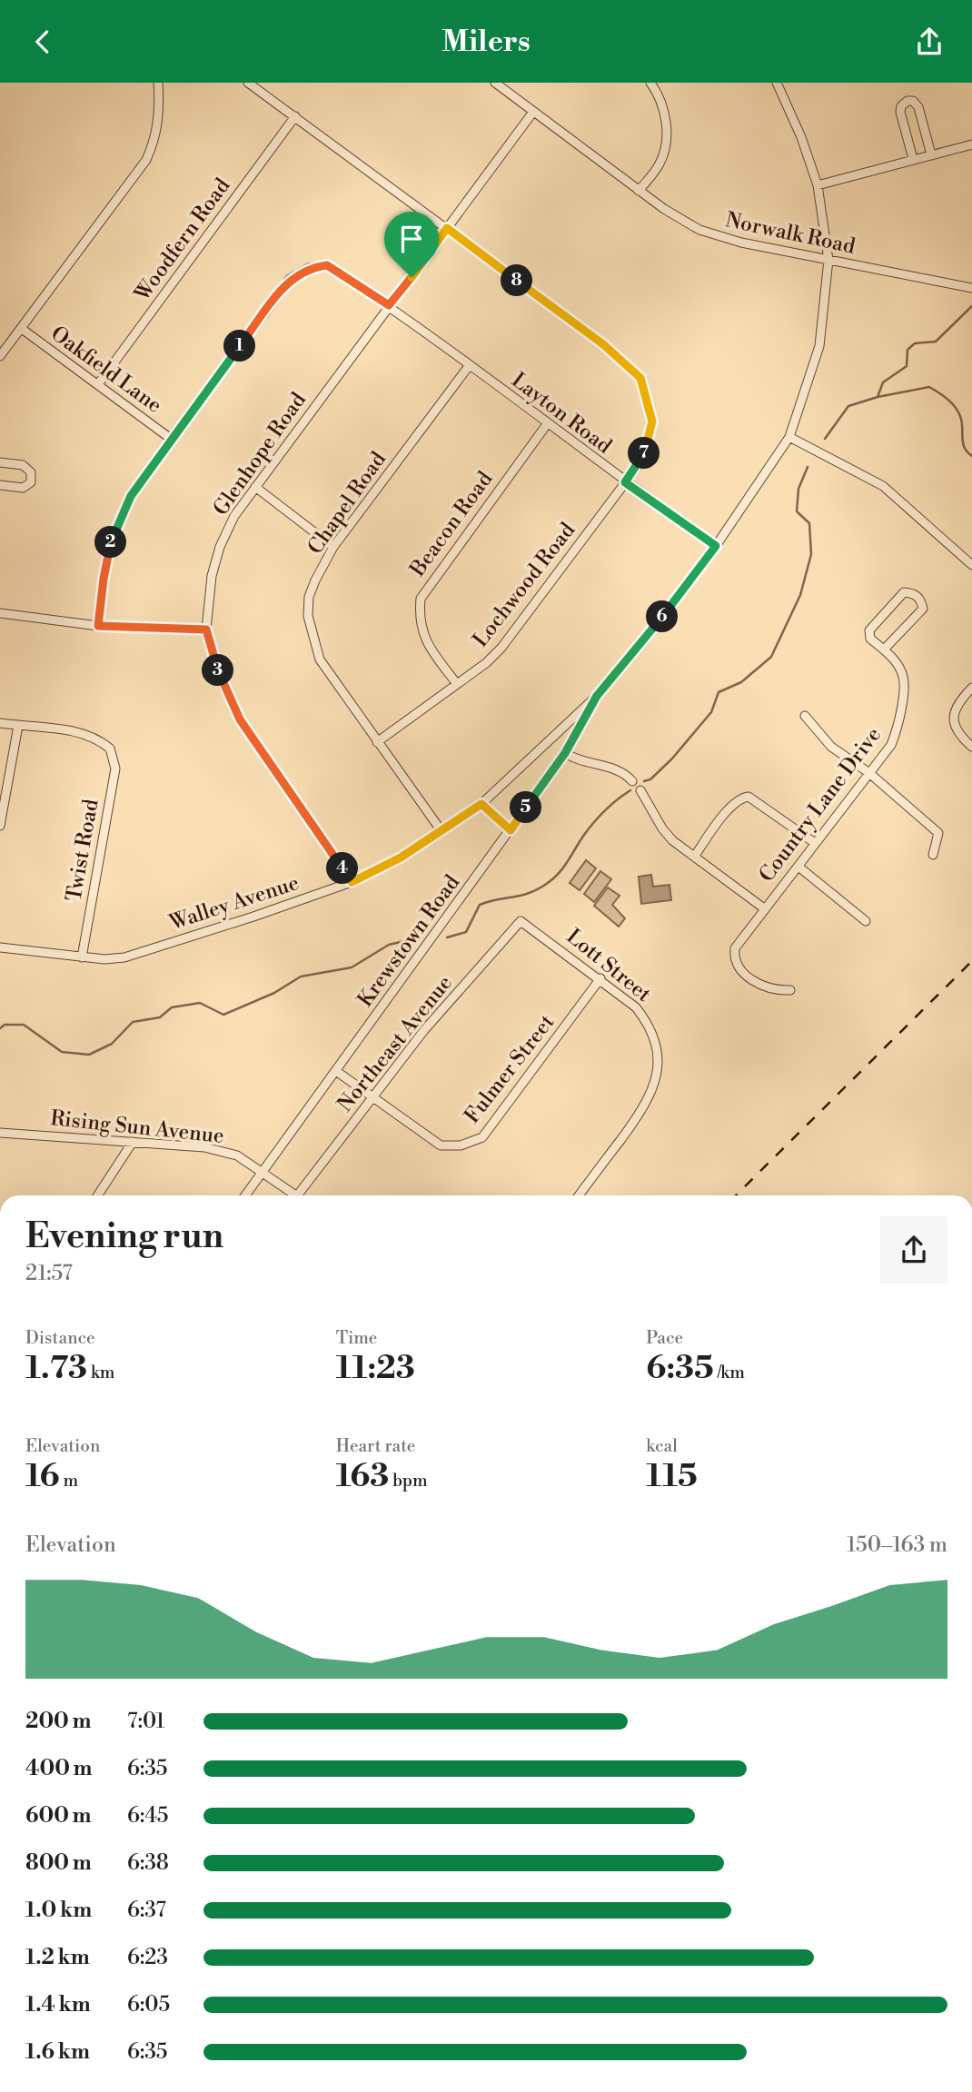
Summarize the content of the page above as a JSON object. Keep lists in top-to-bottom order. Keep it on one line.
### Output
{"streets":{"street":["Norwalk Road","Woodfern Road","Oakfield Lane","Layton Road","Glenhope Road","Chapel Road","Beacon Road","Lochwood Road","Country Lane Drive","Twist Road","Walley Avenue","Krewstown Road","Lott Street","Northeast Avenue","Fulmer Street","Rising Sun Avenue"]},"crossings":[["Norwalk Road","Glenhope Road"],["Norwalk Road","Walley Avenue"],["Woodfern Road","Oakfield Lane"],["Woodfern Road","Lochwood Road"],["Oakfield Lane","Layton Road"],["Layton Road","Glenhope Road"],["Layton Road","Chapel Road"],["Layton Road","Beacon Road"],["Layton Road","Lochwood Road"],["Layton Road","Walley Avenue"],["Glenhope Road","Lochwood Road"],["Glenhope Road","Walley Avenue"],["Chapel Road","Lochwood Road"],["Chapel Road","Walley Avenue"],["Beacon Road","Lochwood Road"],["Twist Road","Walley Avenue"],["Walley Avenue","Krewstown Road"],["Krewstown Road","Fulmer Street"],["Krewstown Road","Rising Sun Avenue"],["Lott Street","Northeast Avenue"],["Lott Street","Fulmer Street"],["Northeast Avenue","Fulmer Street"]],"page":{"header":"Milers","pins":["8","1","7","2","6","3","5","4"],"heading":["Evening run","21:57"],"stats":[["Distance","1.73 km"],["Time","11:23"],["Pace","6:35 /km"],["Elevation","16 m"],["Heart rate","163 bpm"],["kcal","115"]],"chart":["Elevation","150–163 m"],"list":[{"name":"200 m","note":"7:01"},{"name":"400 m","note":"6:35"},{"name":"600 m","note":"6:45"},{"name":"800 m","note":"6:38"},{"name":"1.0 km","note":"6:37"},{"name":"1.2 km","note":"6:23"},{"name":"1.4 km","note":"6:05"},{"name":"1.6 km","note":"6:35"}]}}
